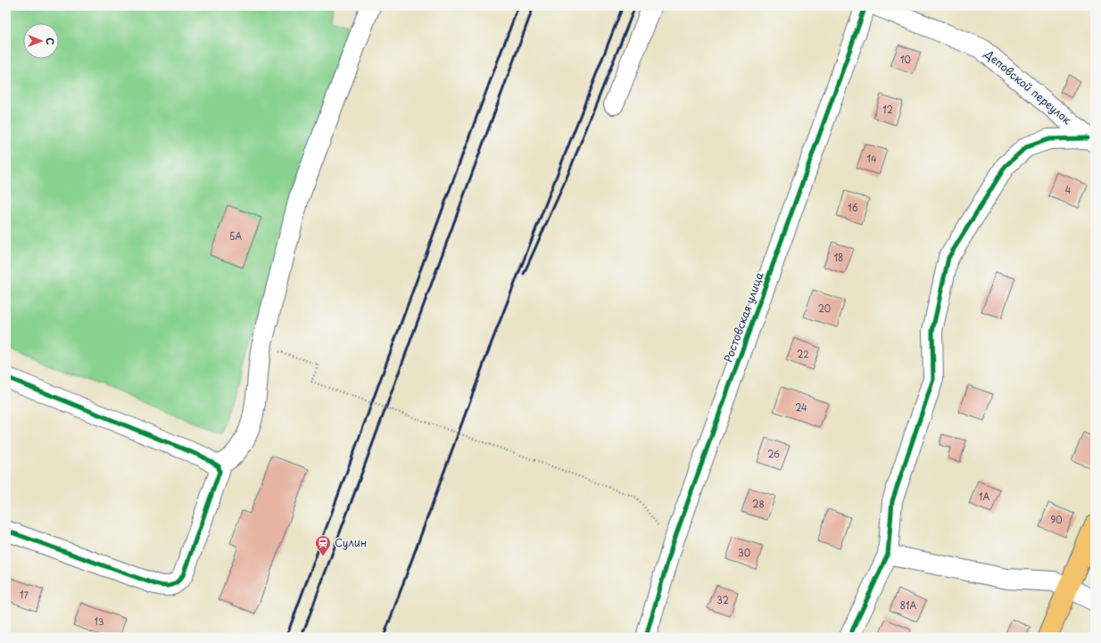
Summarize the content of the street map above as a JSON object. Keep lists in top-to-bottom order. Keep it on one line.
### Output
{"streets":{"street":["Деповской переулок","Ростовская улица"]},"places":{"station":["Сулин"]},"house_numbers":["10","12","14","4","16","5А","18","20","22","24","26","1А","28","90","30","17","32","81А","13"],"north":"right"}
